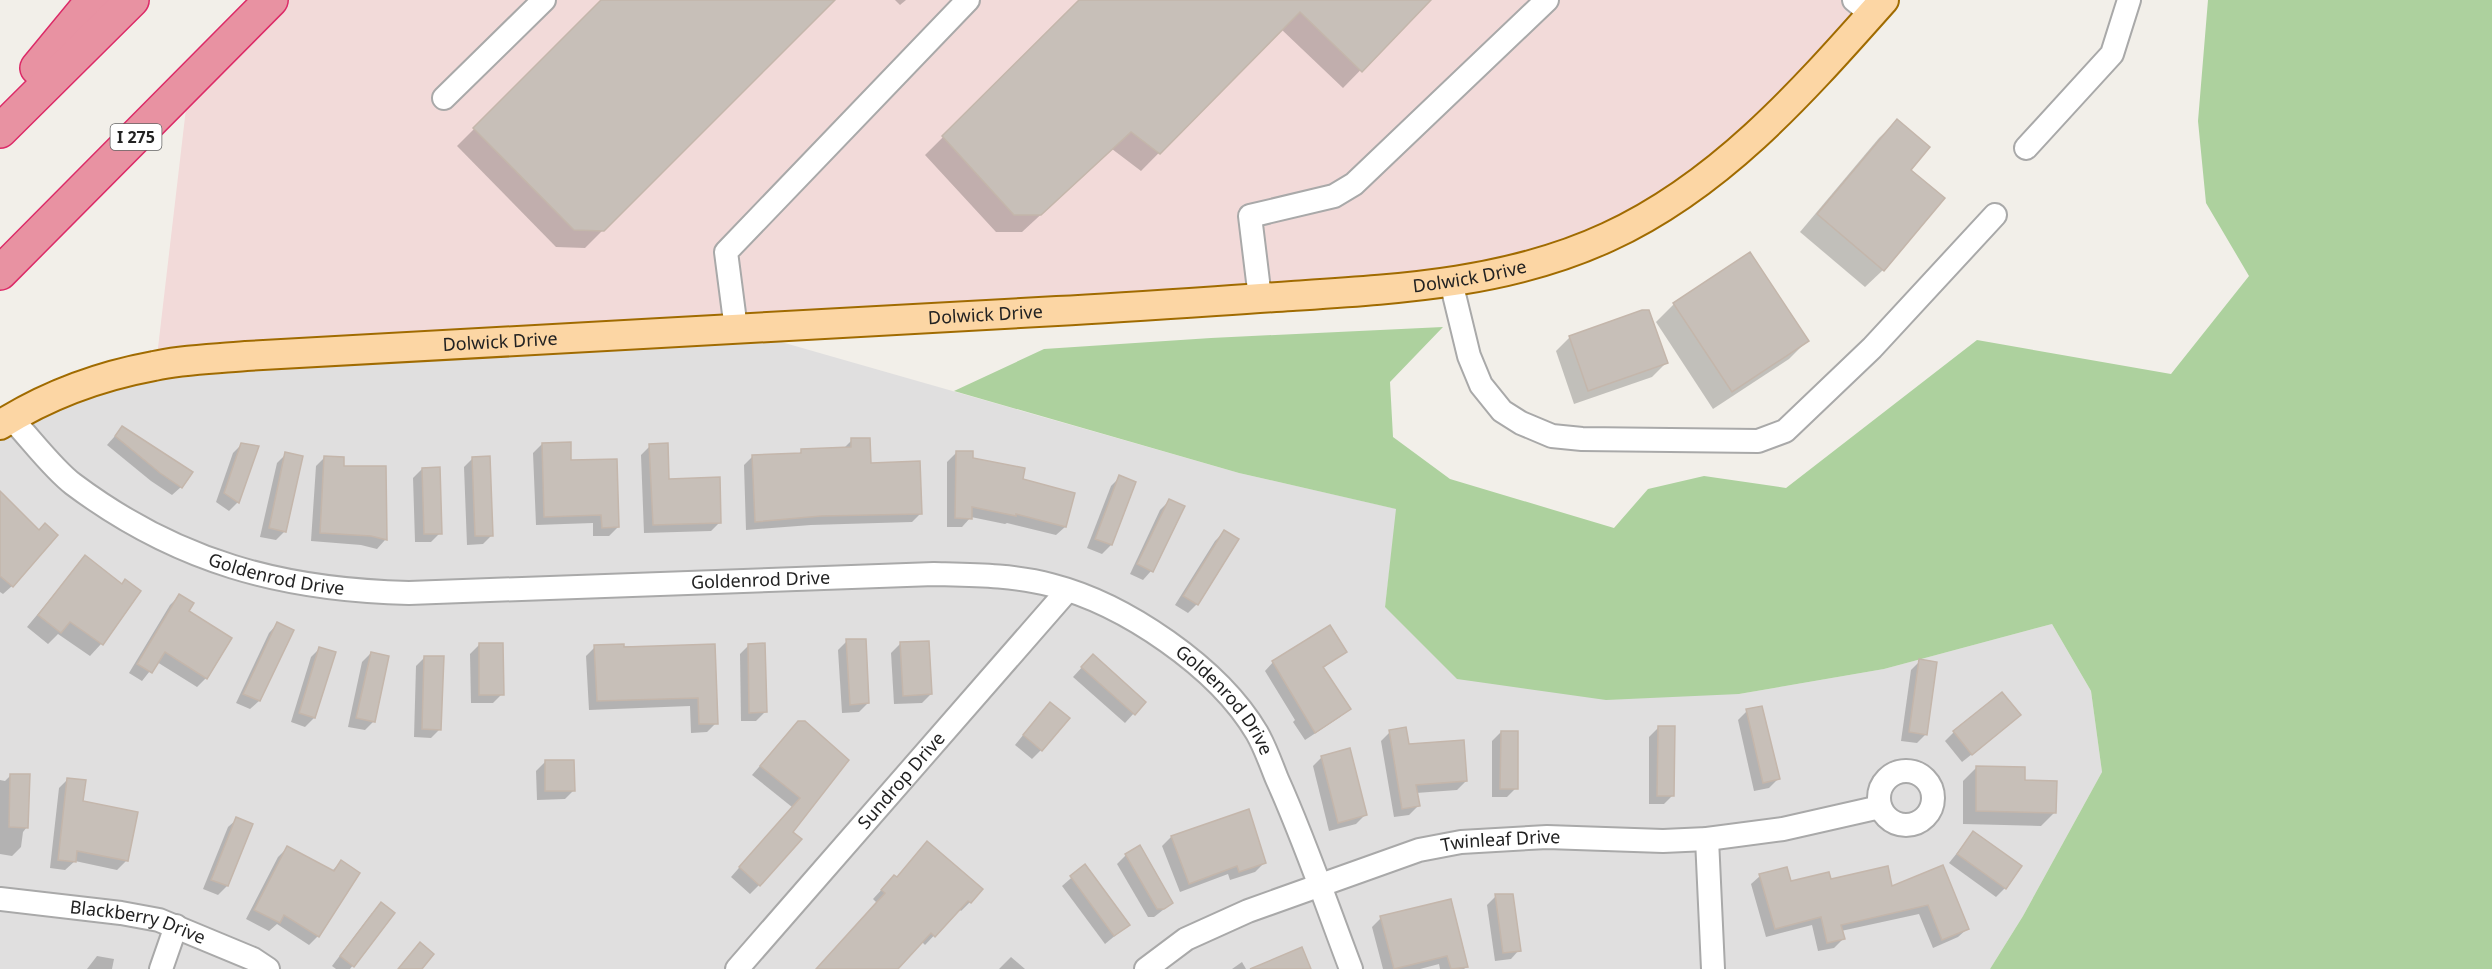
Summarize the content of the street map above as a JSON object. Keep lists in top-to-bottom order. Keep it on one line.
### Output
{"streets":{"highway":["I 275"],"main road":["Dolwick Drive"],"street":["Goldenrod Drive","Sundrop Drive","Twinleaf Drive","Blackberry Drive"]},"crossings":[["Dolwick Drive","Goldenrod Drive"],["Goldenrod Drive","Sundrop Drive"],["Goldenrod Drive","Twinleaf Drive"]]}
